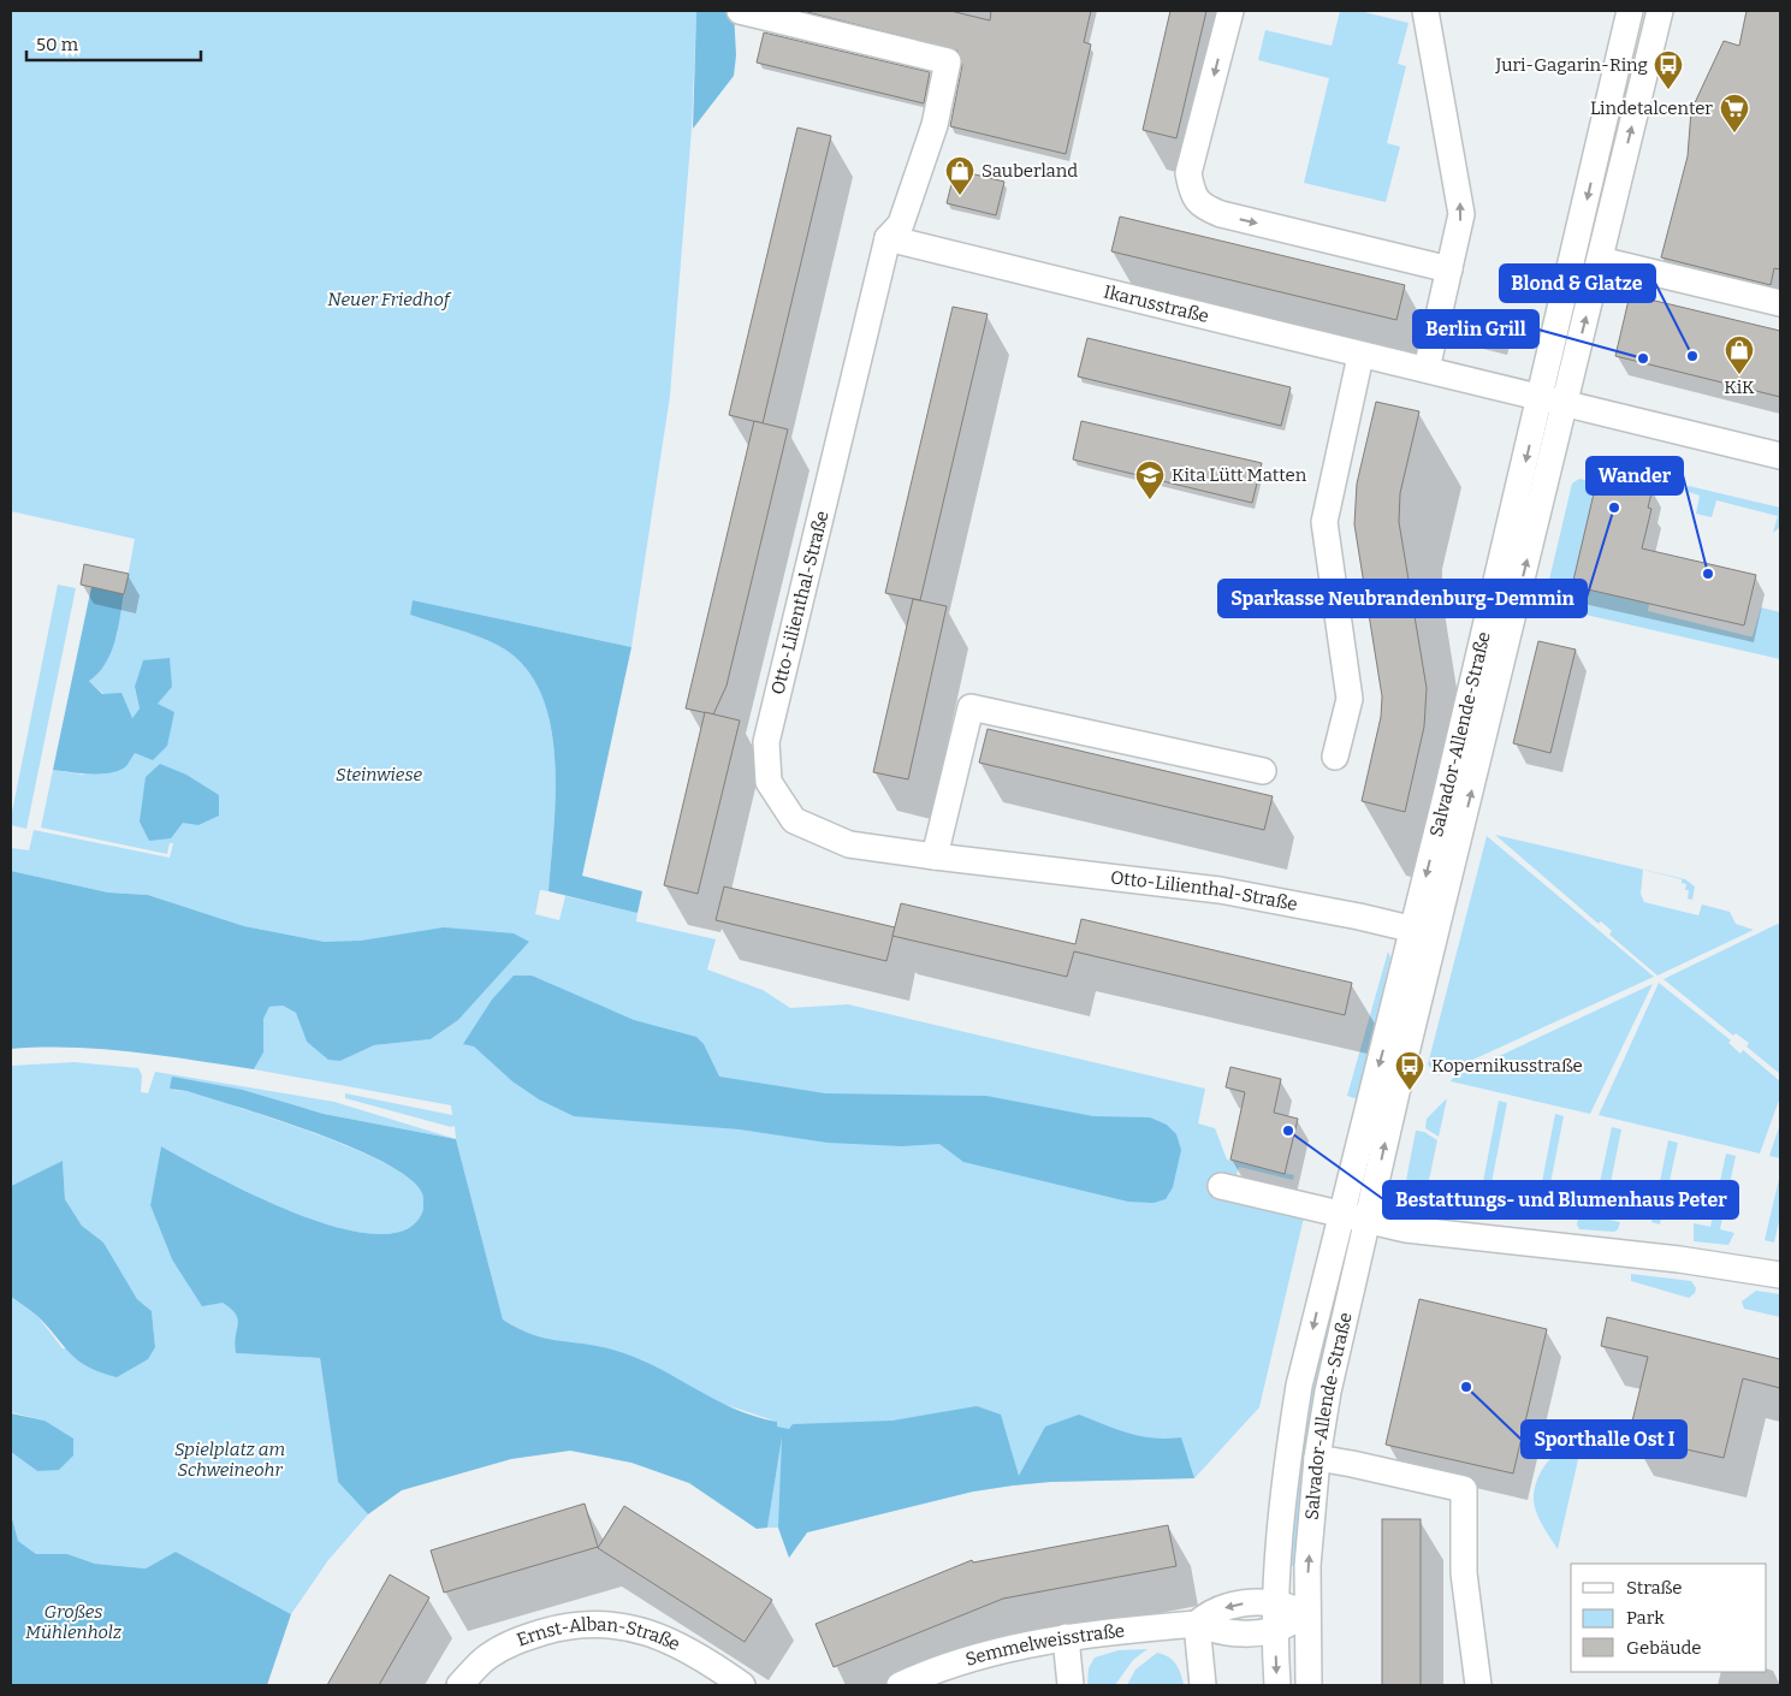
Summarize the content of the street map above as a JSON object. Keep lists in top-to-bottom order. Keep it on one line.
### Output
{"streets":{"street":["Ikarusstraße","Otto-Lilienthal-Straße","Salvador-Allende-Straße","Semmelweisstraße","Ernst-Alban-Straße"]},"crossings":[["Ikarusstraße","Otto-Lilienthal-Straße"],["Ikarusstraße","Salvador-Allende-Straße"],["Otto-Lilienthal-Straße","Salvador-Allende-Straße"],["Salvador-Allende-Straße","Semmelweisstraße"]],"parks":["Neuer Friedhof","Steinwiese","Spielplatz am Schweineohr","Großes Mühlenholz"],"places":{"bus stop":["Juri-Gagarin-Ring","Kopernikusstraße"],"supermarket":["Lindetalcenter"],"shop":["Sauberland","KiK"],"other":["Blond & Glatze","Berlin Grill","Sparkasse Neubrandenburg-Demmin","Wander","Bestattungs- und Blumenhaus Peter","Sporthalle Ost I"],"school or university":["Kita Lütt Matten"]},"legend":["Straße","Park","Gebäude"],"scale_bar":"50 m"}
